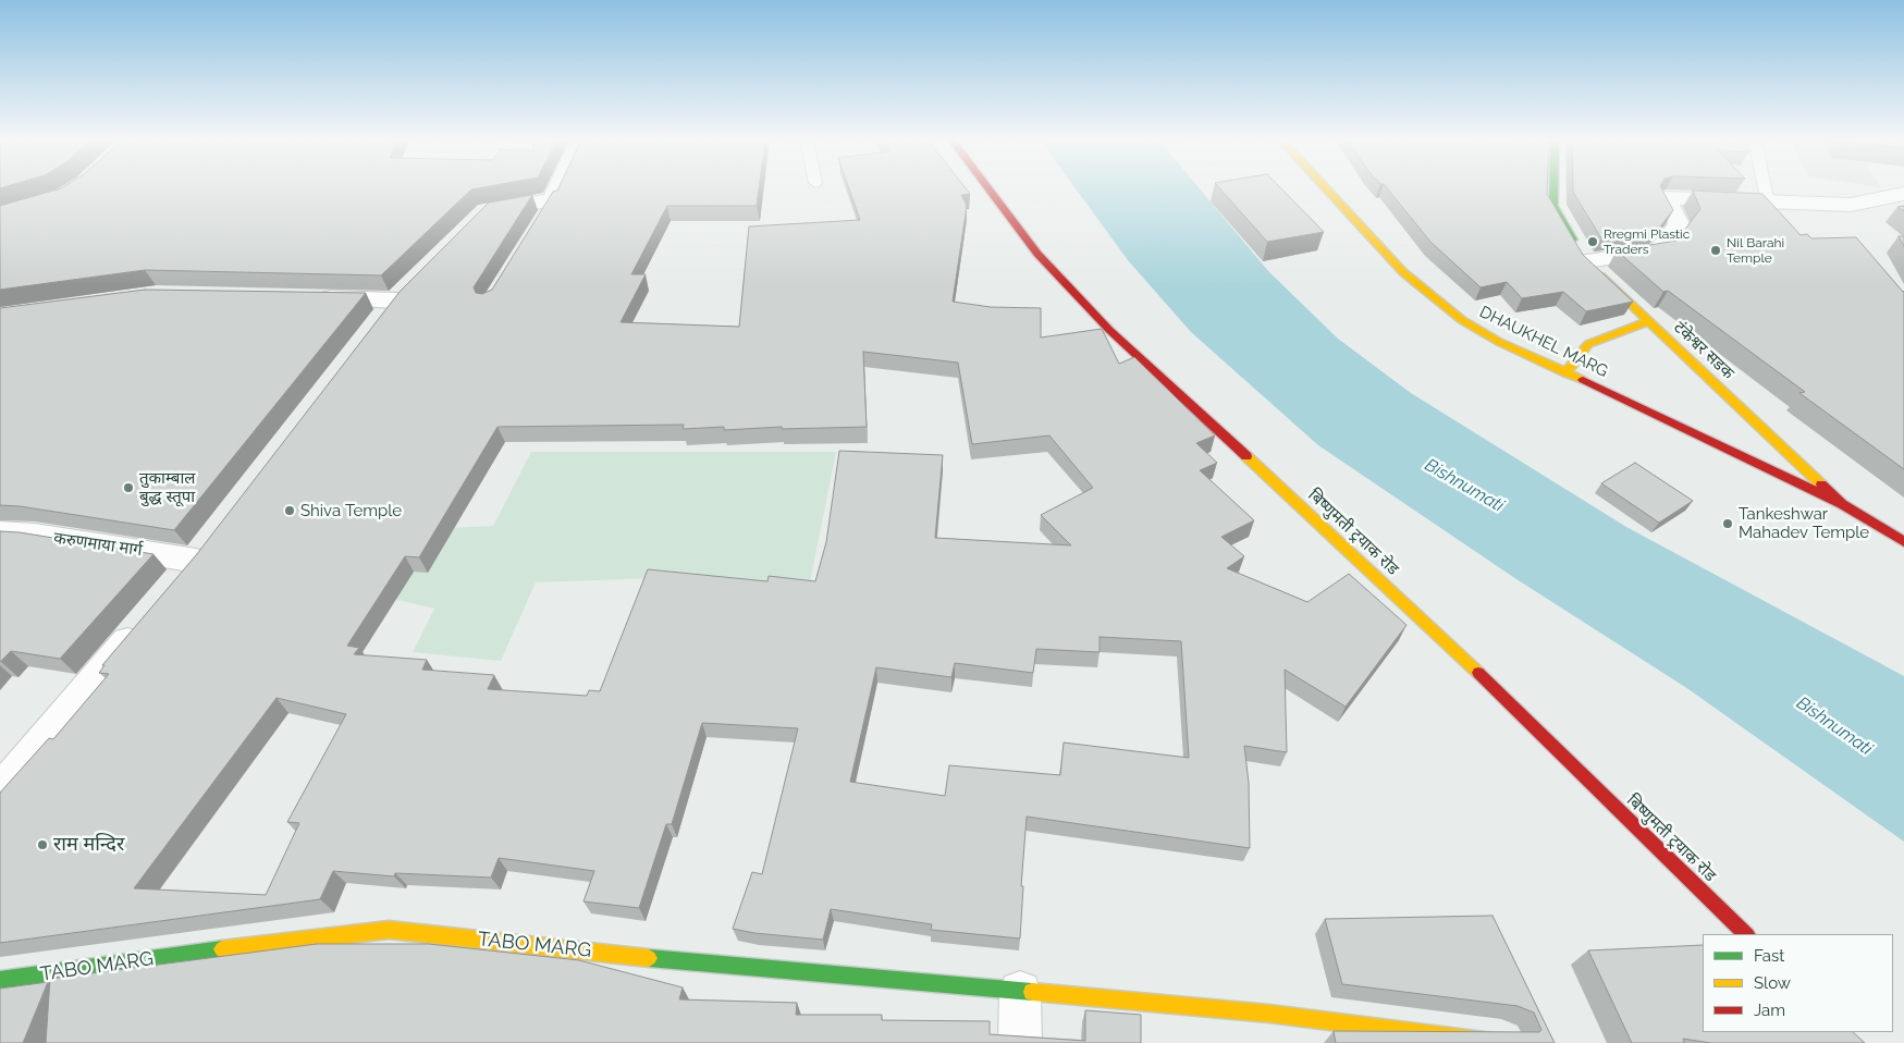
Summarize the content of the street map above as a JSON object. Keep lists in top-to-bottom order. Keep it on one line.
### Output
{"streets":{"main road":["DHAUKHEL MARG","टंकेश्वर सडक","बिष्णुमती ट्रयाक रोड","TABO MARG"],"street":["करुणमाया मार्ग"]},"crossings":[["DHAUKHEL MARG","टंकेश्वर सडक"]],"water":["Bishnumati"],"places":["Rregmi Plastic Traders","Nil Barahi Temple","तुकाम्बाल बुद्ध स्तूपा","Shiva Temple","Tankeshwar Mahadev Temple","राम मन्दिर"],"legend":["Fast","Slow","Jam"]}
